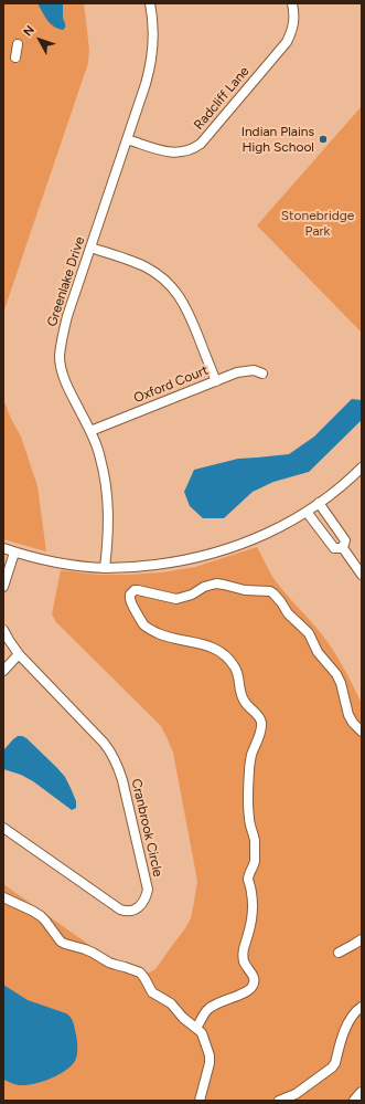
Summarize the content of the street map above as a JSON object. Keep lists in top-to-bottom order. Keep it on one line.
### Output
{"streets":{"street":["Radcliff Lane","Greenlake Drive","Oxford Court","Cranbrook Circle"]},"crossings":[["Radcliff Lane","Greenlake Drive"],["Greenlake Drive","Oxford Court"]],"parks":["Stonebridge Park"],"places":["Indian Plains High School"],"north":"top left"}
